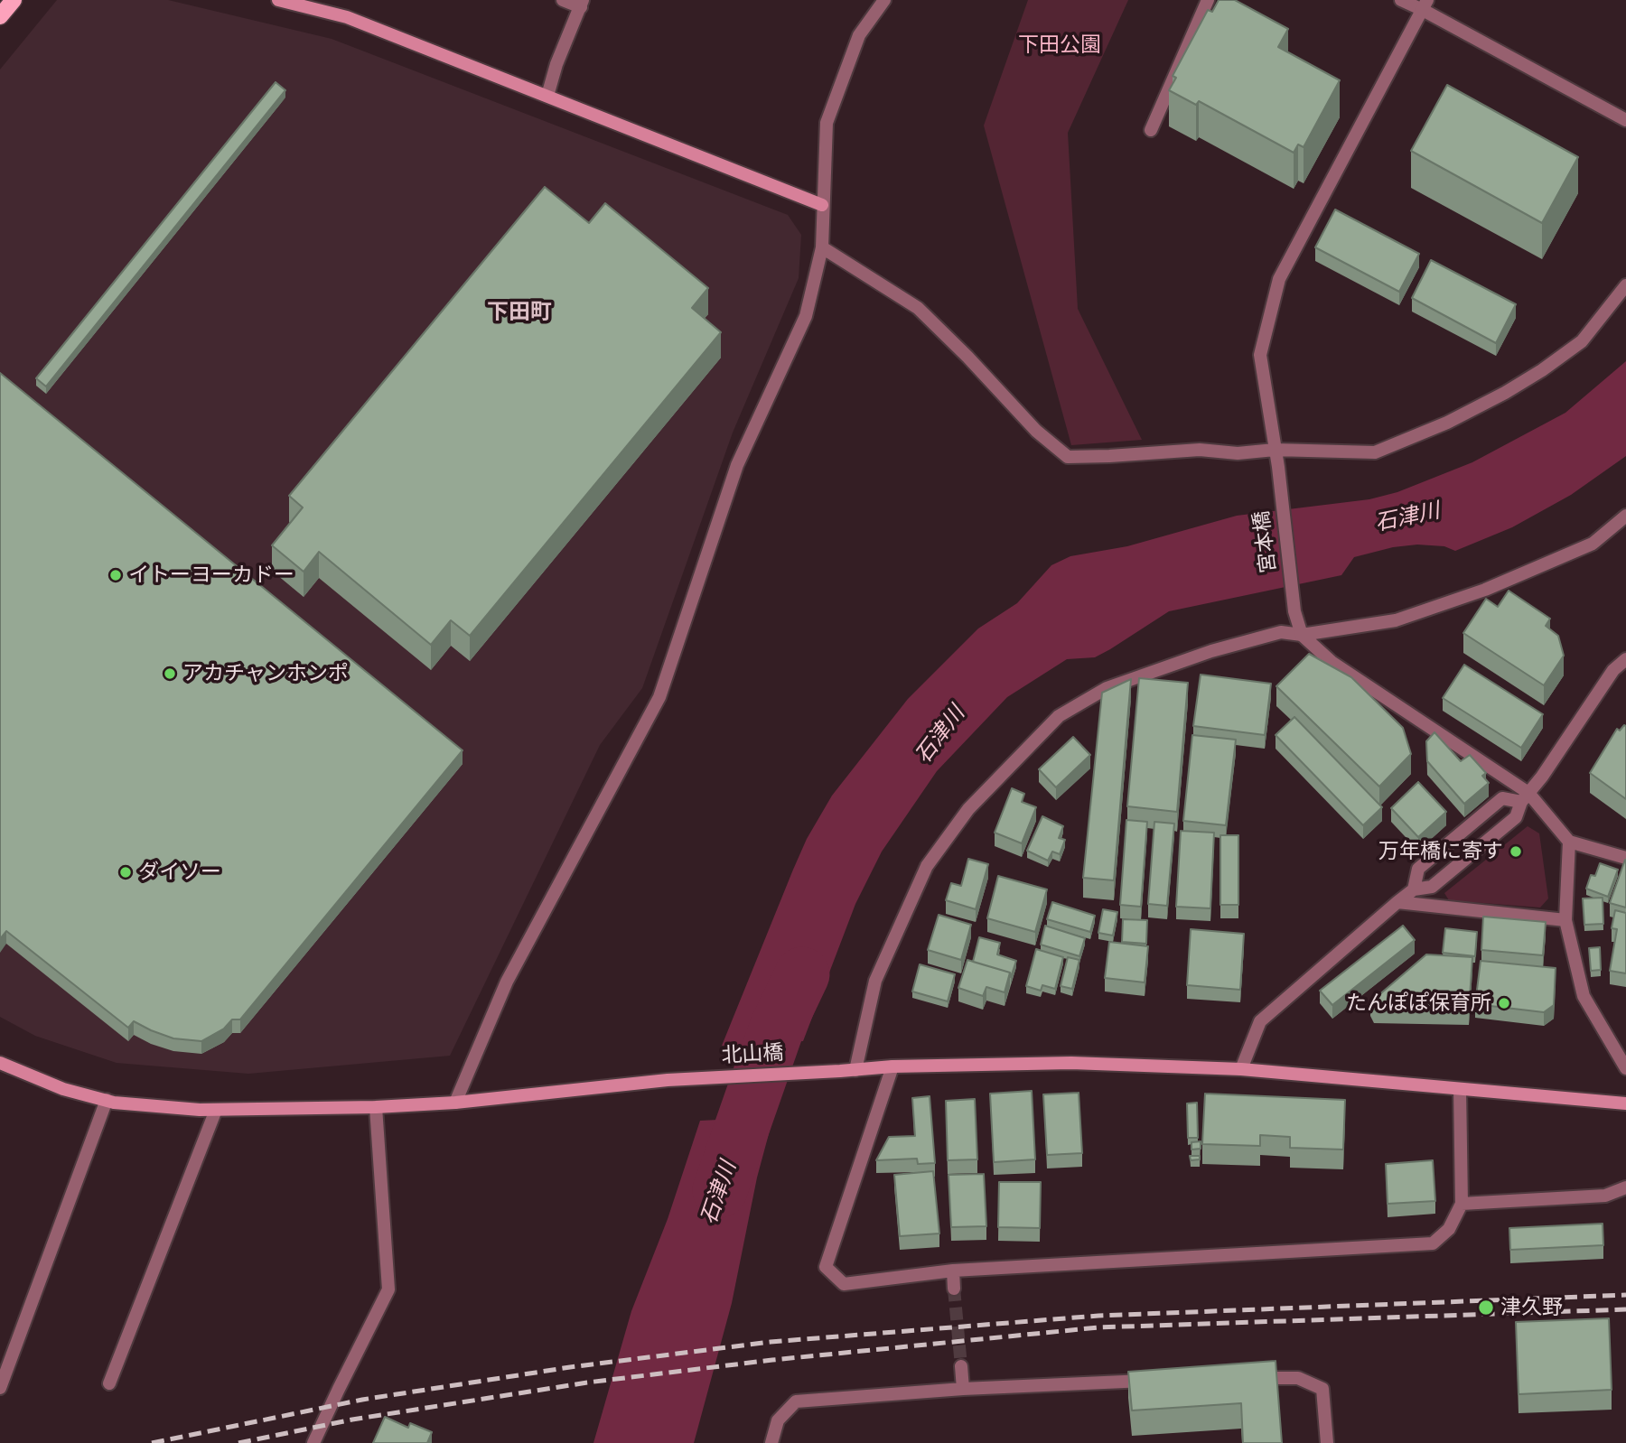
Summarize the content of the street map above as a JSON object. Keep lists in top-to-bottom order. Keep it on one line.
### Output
{"streets":{"street":["宮本橋","北山橋"]},"districts":["下田町"],"water":["石津川"],"parks":["下田公園"],"places":["イトーヨーカドー","アカチャンホンポ","万年橋に寄す","ダイソー","たんぽぽ保育所","津久野"]}
